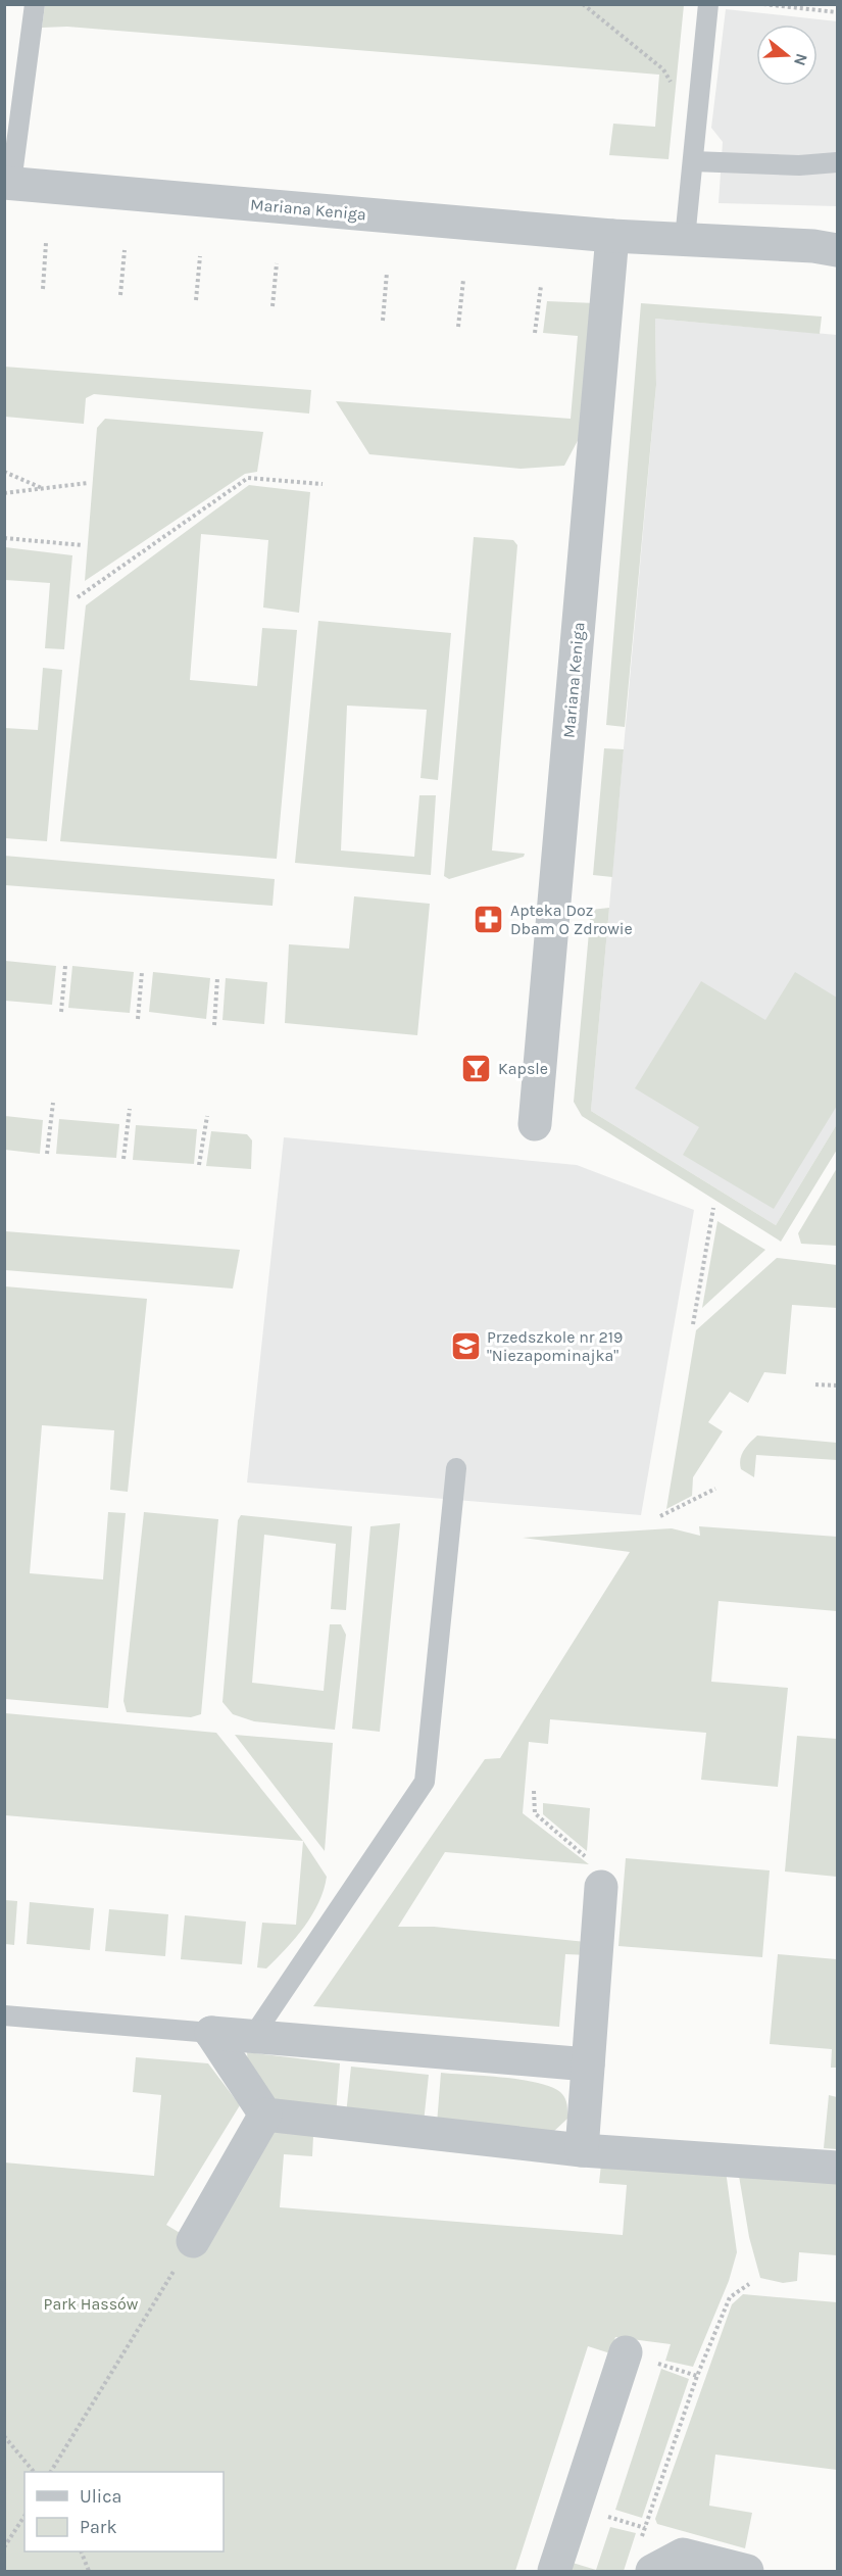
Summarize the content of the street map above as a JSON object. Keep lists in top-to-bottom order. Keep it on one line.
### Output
{"streets":{"street":["Mariana Keniga"]},"parks":["Park Hassów"],"places":{"pharmacy":["Apteka Doz Dbam O Zdrowie"],"bar":["Kapsle"],"school or university":["Przedszkole nr 219 \"Niezapominajka\""]},"legend":["Ulica","Park"],"north":"right"}
